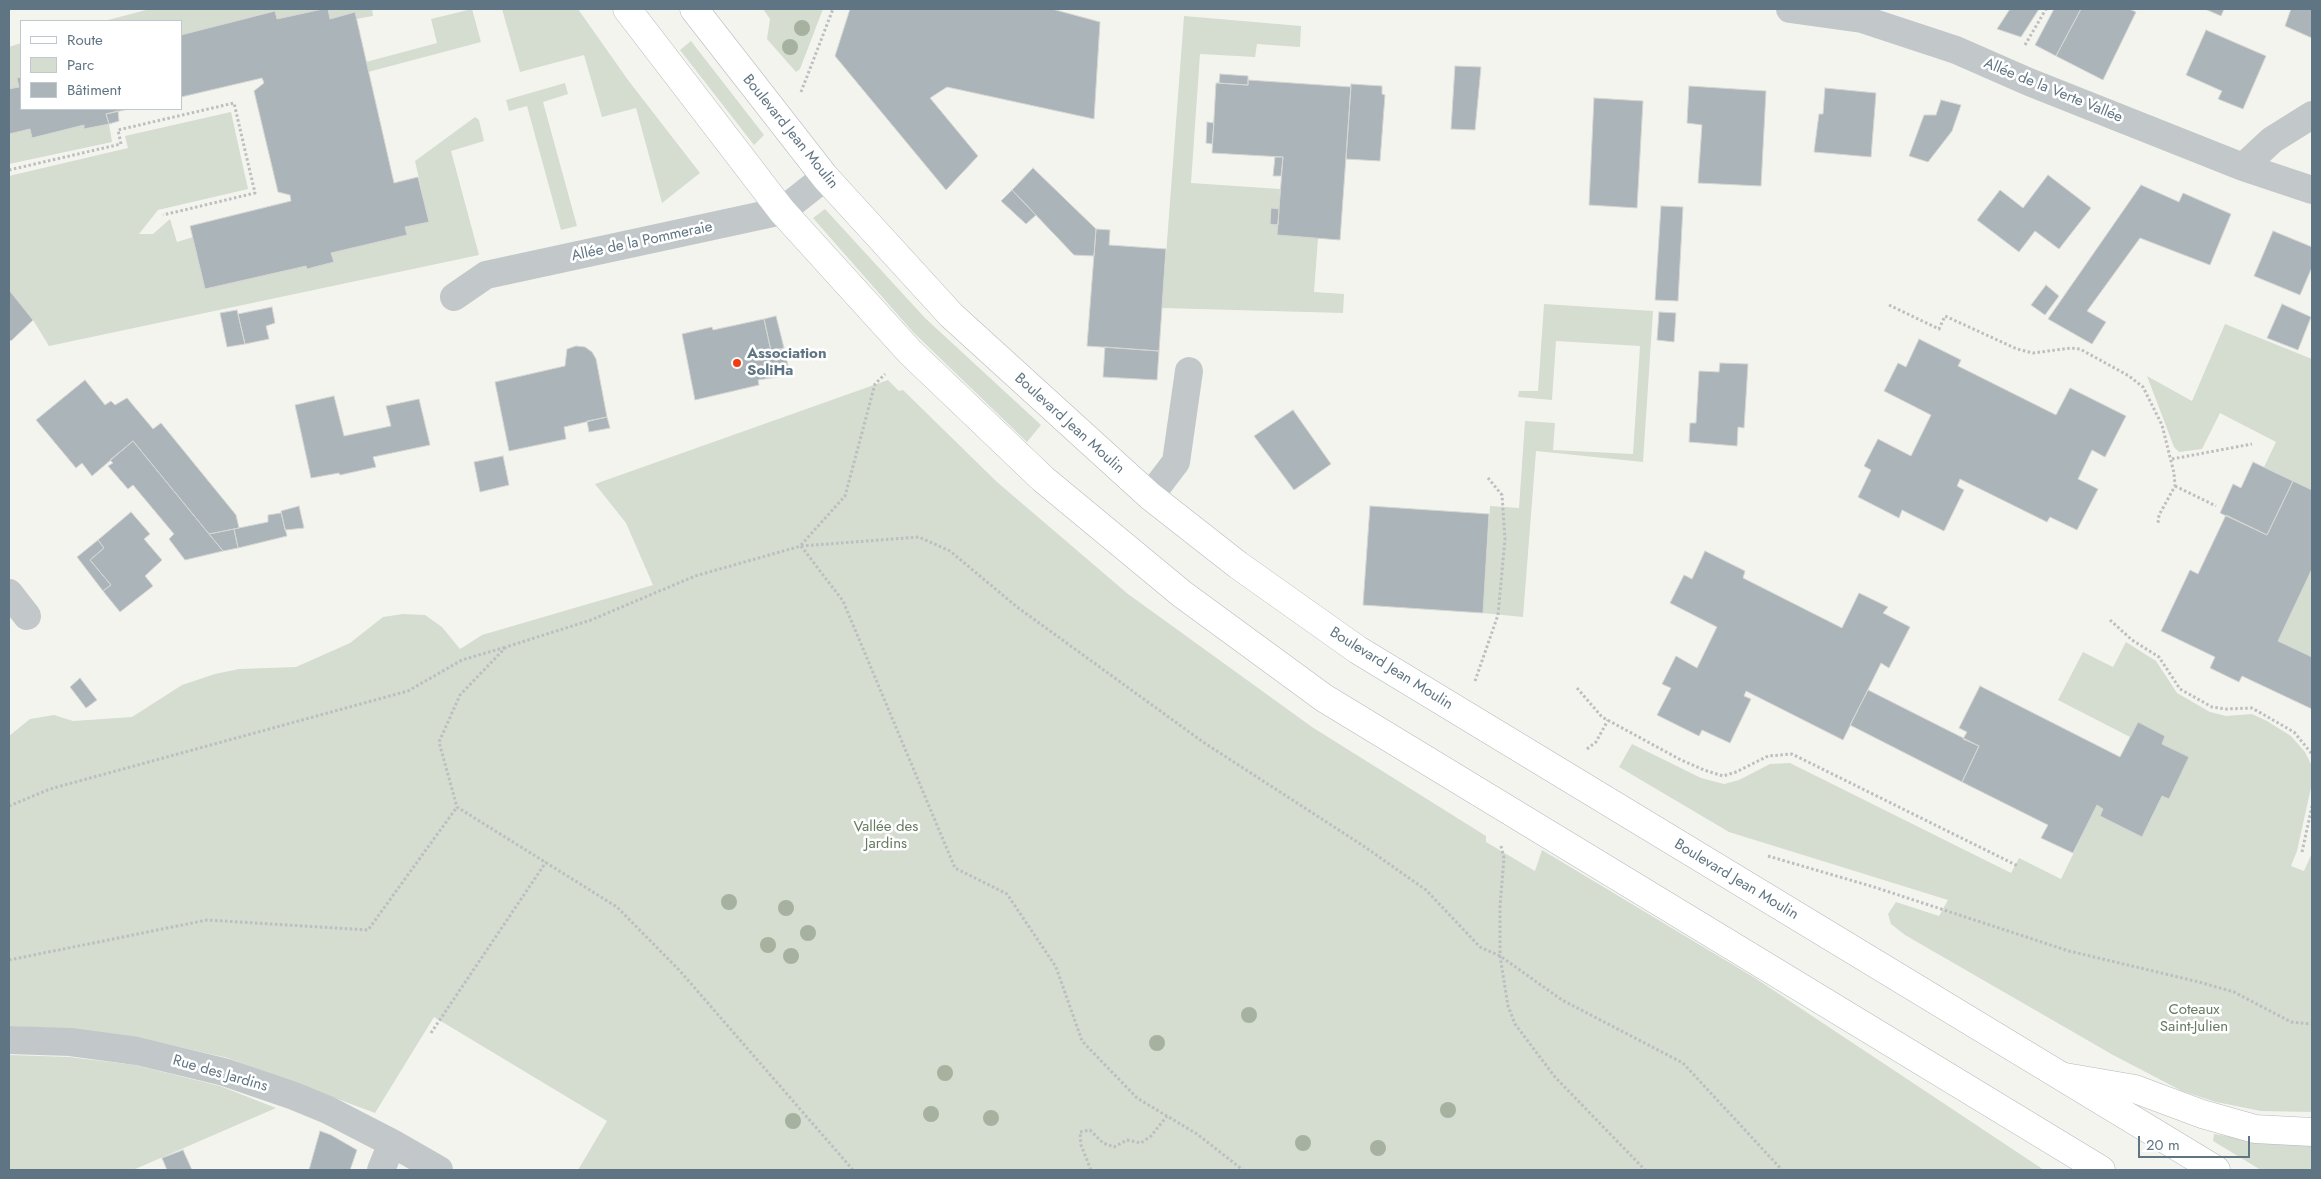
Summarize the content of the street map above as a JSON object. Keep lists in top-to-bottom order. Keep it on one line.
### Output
{"streets":{"main road":["Boulevard Jean Moulin"],"street":["Allée de la Verte Vallée","Allée de la Pommeraie","Rue des Jardins"]},"crossings":[["Boulevard Jean Moulin","Allée de la Pommeraie"]],"parks":["Vallée des Jardins","Coteaux Saint-Julien"],"places":["Association SoliHa"],"legend":["Route","Parc","Bâtiment"],"scale_bar":"20 m"}
